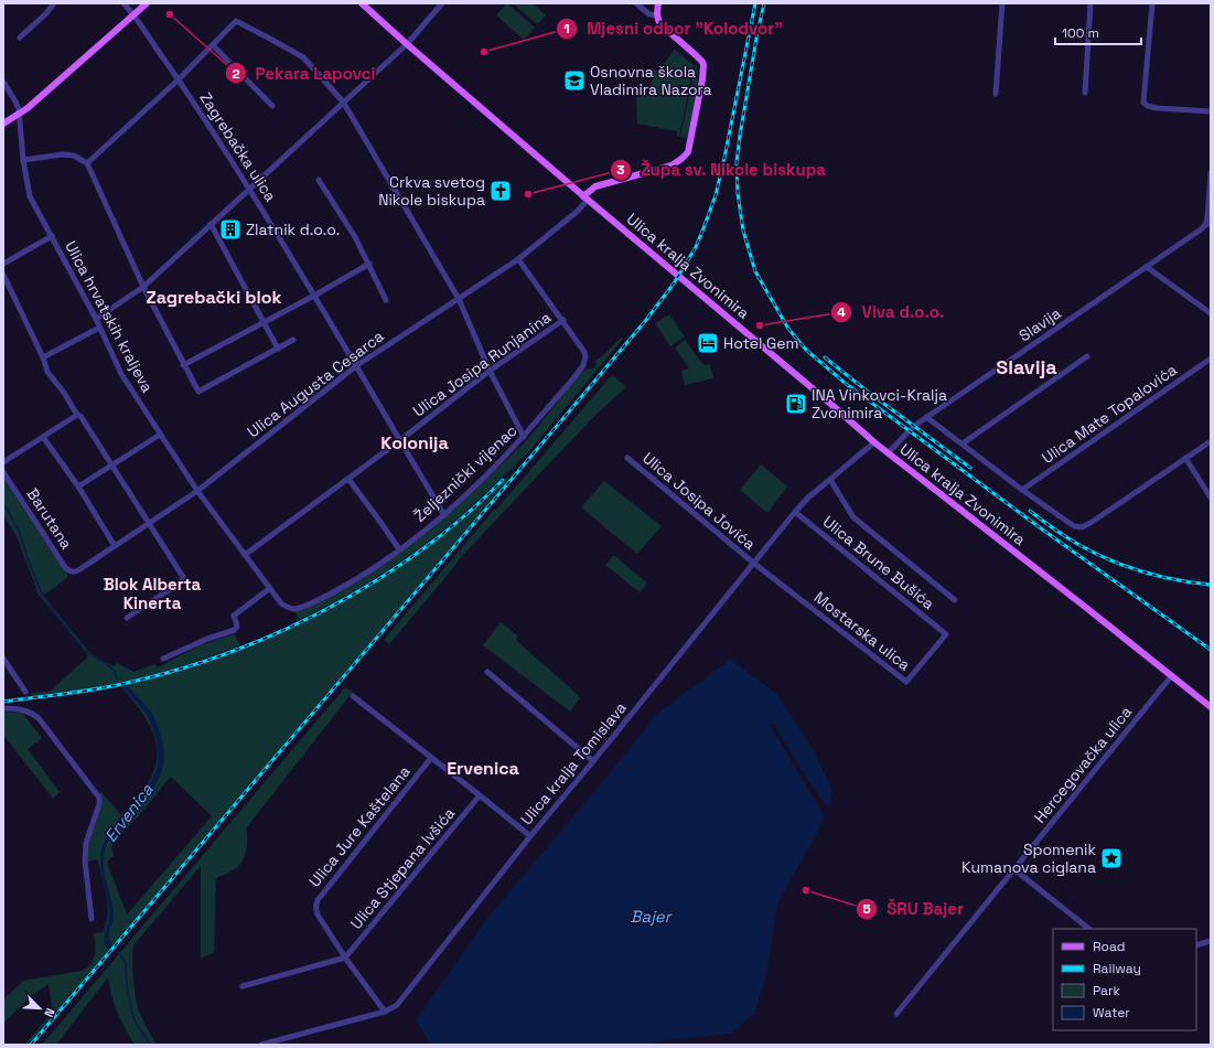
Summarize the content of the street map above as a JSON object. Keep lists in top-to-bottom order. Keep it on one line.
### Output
{"streets":{"main road":["Ulica kralja Zvonimira"],"street":["Zagrebačka ulica","Ulica hrvatskih kraljeva","Slavija","Ulica Josipa Runjanina","Ulica Augusta Cesarca","Ulica Mate Topalovića","Željeznički vijenac","Ulica Josipa Jovića","Barutana","Ulica Brune Bušića","Mostarska ulica","Ulica kralja Tomislava","Hercegovačka ulica","Ulica Jure Kaštelana","Ulica Stjepana Ivšića"]},"crossings":[["Zagrebačka ulica","Ulica Josipa Runjanina"],["Zagrebačka ulica","Ulica Augusta Cesarca"],["Zagrebačka ulica","Željeznički vijenac"],["Ulica kralja Zvonimira","Slavija"],["Ulica kralja Zvonimira","Ulica Augusta Cesarca"],["Ulica kralja Zvonimira","Ulica kralja Tomislava"],["Ulica kralja Zvonimira","Hercegovačka ulica"],["Ulica hrvatskih kraljeva","Ulica Josipa Runjanina"],["Ulica hrvatskih kraljeva","Ulica Augusta Cesarca"],["Ulica hrvatskih kraljeva","Željeznički vijenac"],["Ulica Josipa Runjanina","Željeznički vijenac"],["Ulica Augusta Cesarca","Barutana"],["Ulica Josipa Jovića","Mostarska ulica"],["Ulica Josipa Jovića","Ulica kralja Tomislava"],["Ulica Brune Bušića","Mostarska ulica"],["Ulica Brune Bušića","Ulica kralja Tomislava"],["Mostarska ulica","Ulica kralja Tomislava"],["Ulica Jure Kaštelana","Ulica Stjepana Ivšića"]],"districts":["Zagrebački blok","Slavija","Kolonija","Blok Alberta Kinerta","Ervenica"],"water":["Ervenica","Bajer"],"places":{"other":["Pekara Lapovci","Mjesni odbor \"Kolodvor\"","Župa sv. Nikole biskupa","Viva d.o.o.","ŠRU Bajer"],"school or university":["Osnovna škola Vladimira Nazora"],"church":["Crkva svetog Nikole biskupa"],"building":["Zlatnik d.o.o."],"hotel":["Hotel Gem"],"fuel station":["INA Vinkovci-Kralja Zvonimira"],"place":["Spomenik Kumanova ciglana"]},"legend":["Road","Railway","Park","Water"],"scale_bar":"100 m","north":"bottom right"}
